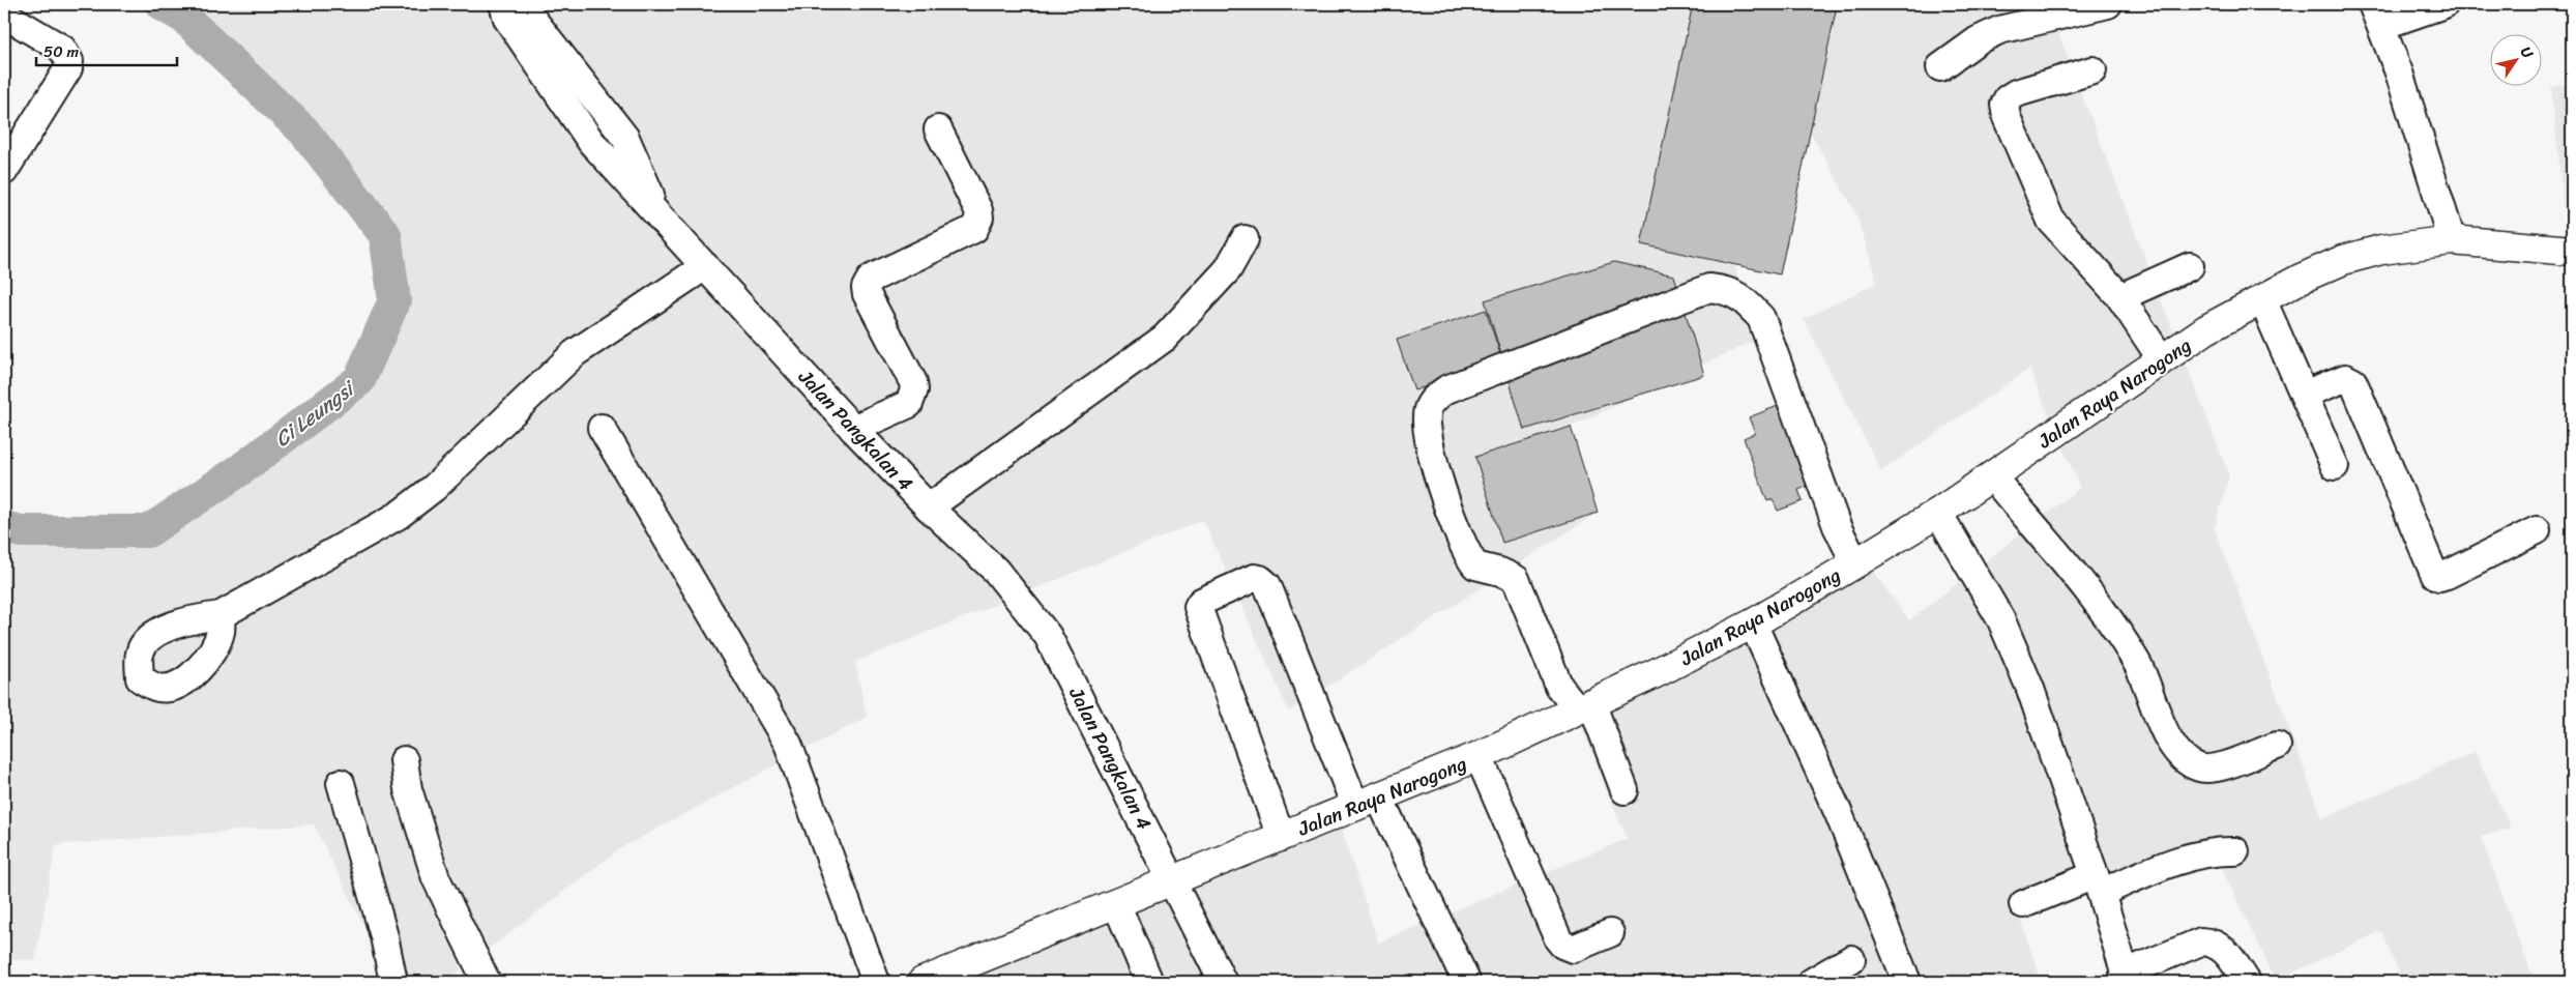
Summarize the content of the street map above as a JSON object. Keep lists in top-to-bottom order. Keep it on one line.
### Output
{"streets":{"main road":["Jalan Raya Narogong"],"street":["Jalan Pangkalan 4"]},"crossings":[["Jalan Raya Narogong","Jalan Pangkalan 4"]],"water":["Ci Leungsi"],"scale_bar":"50 m","north":"top right"}
